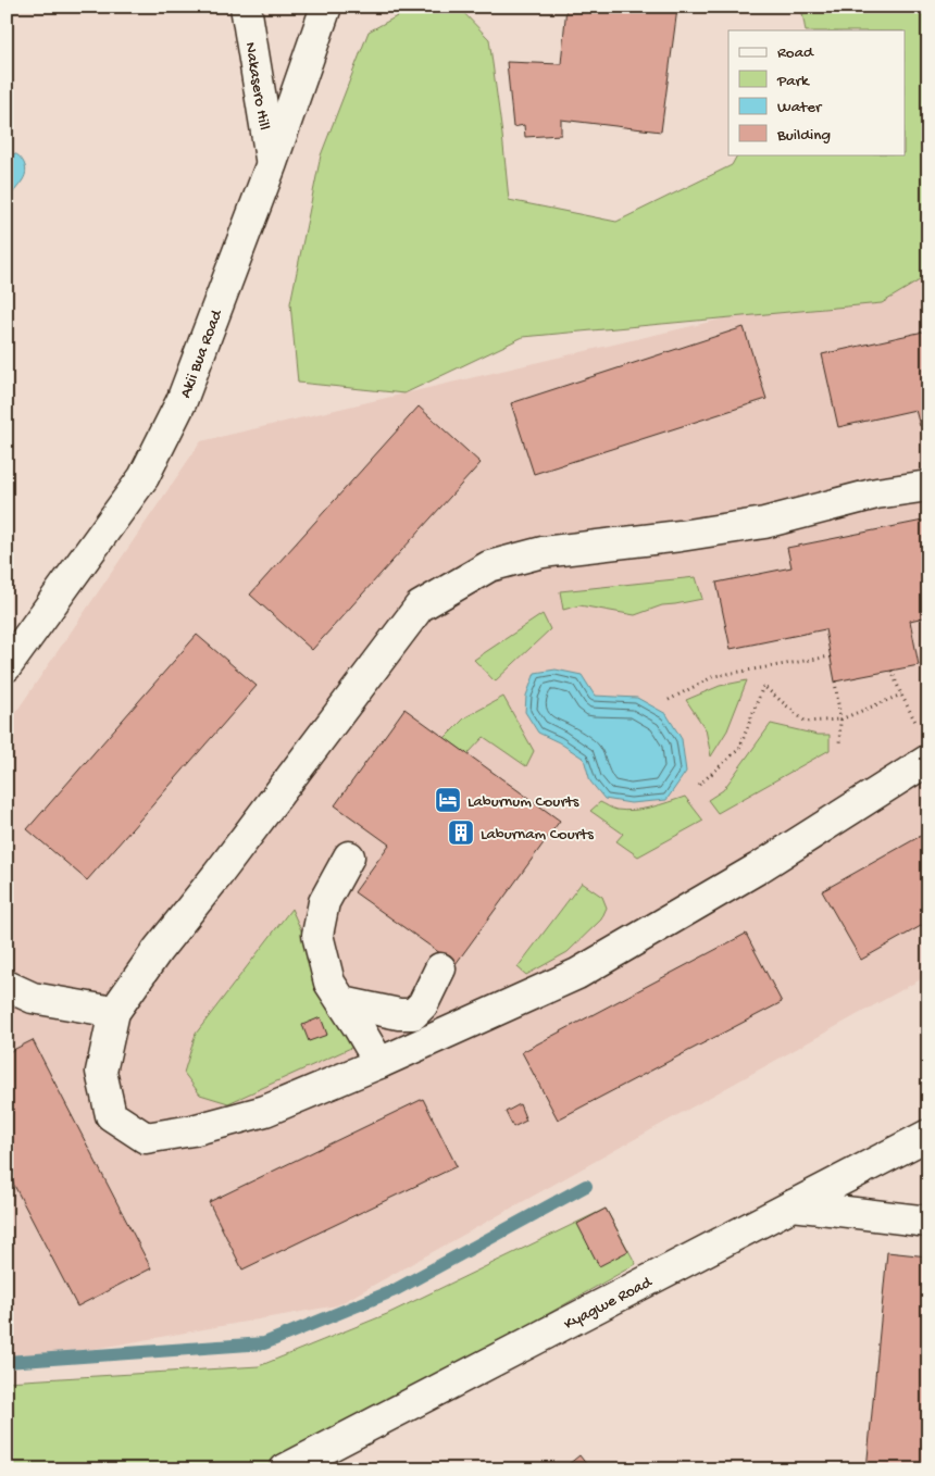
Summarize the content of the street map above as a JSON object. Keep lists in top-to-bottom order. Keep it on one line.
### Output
{"streets":{"street":["Nakasero Hill","Akii Bua Road","Kyagwe Road"]},"crossings":[["Nakasero Hill","Akii Bua Road"]],"places":{"hotel":["Laburnum Courts"],"building":["Laburnam Courts"]},"legend":["Road","Park","Water","Building"]}
